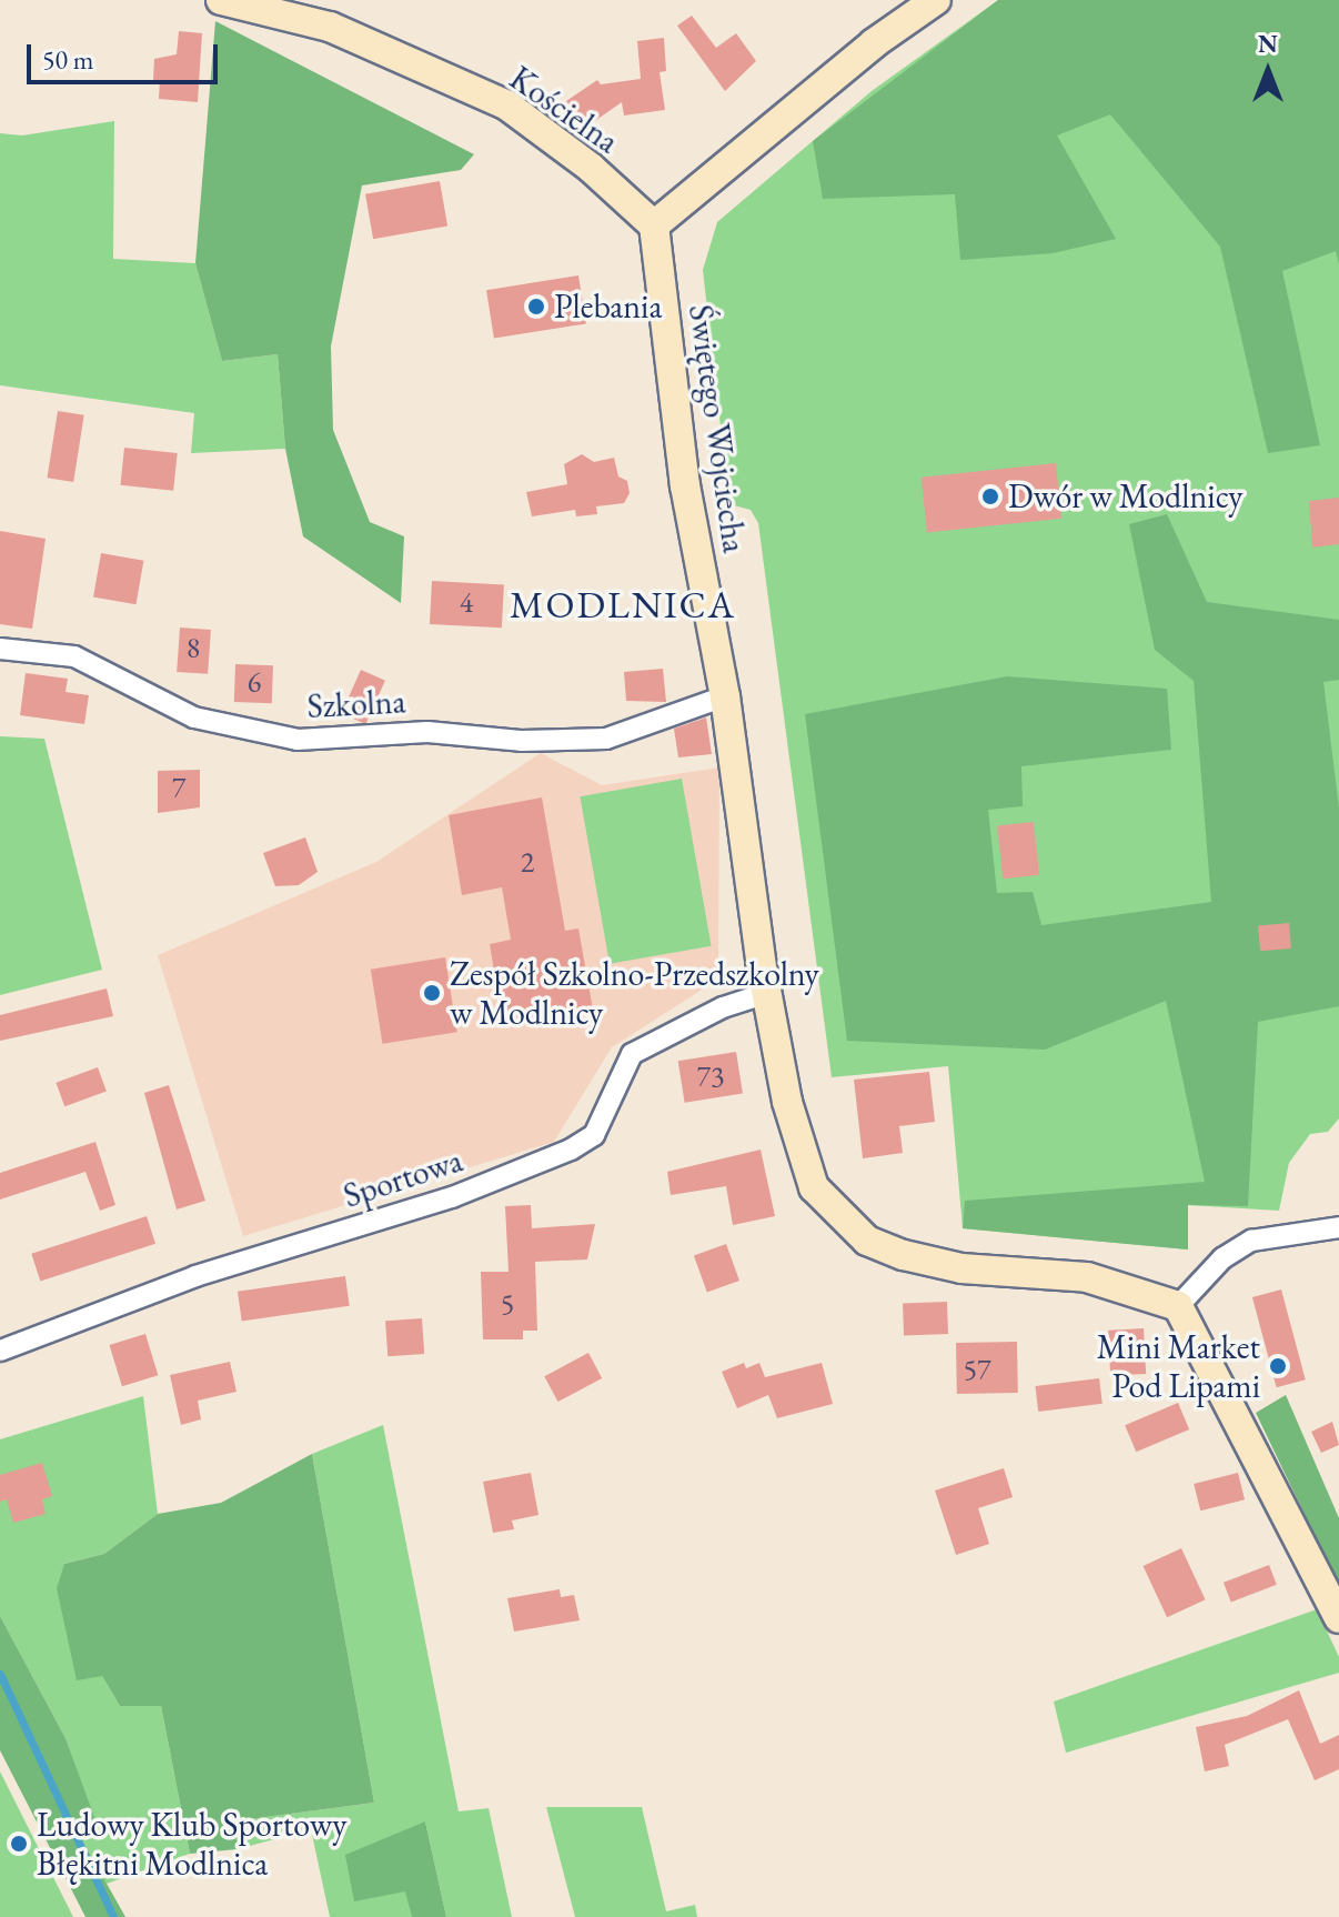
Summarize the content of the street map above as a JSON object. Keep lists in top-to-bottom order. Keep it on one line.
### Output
{"streets":{"street":["Kościelna","Świętego Wojciecha","Szkolna","Sportowa"]},"crossings":[["Kościelna","Świętego Wojciecha"],["Świętego Wojciecha","Szkolna"],["Świętego Wojciecha","Sportowa"]],"districts":["MODLNICA"],"places":["Plebania","Dwór w Modlnicy","Zespół Szkolno-Przedszkolny w Modlnicy","Mini Market Pod Lipami","Ludowy Klub Sportowy Błękitni Modlnica"],"house_numbers":["4","8","6","7","2","73","5","57"],"scale_bar":"50 m","north":"top"}
